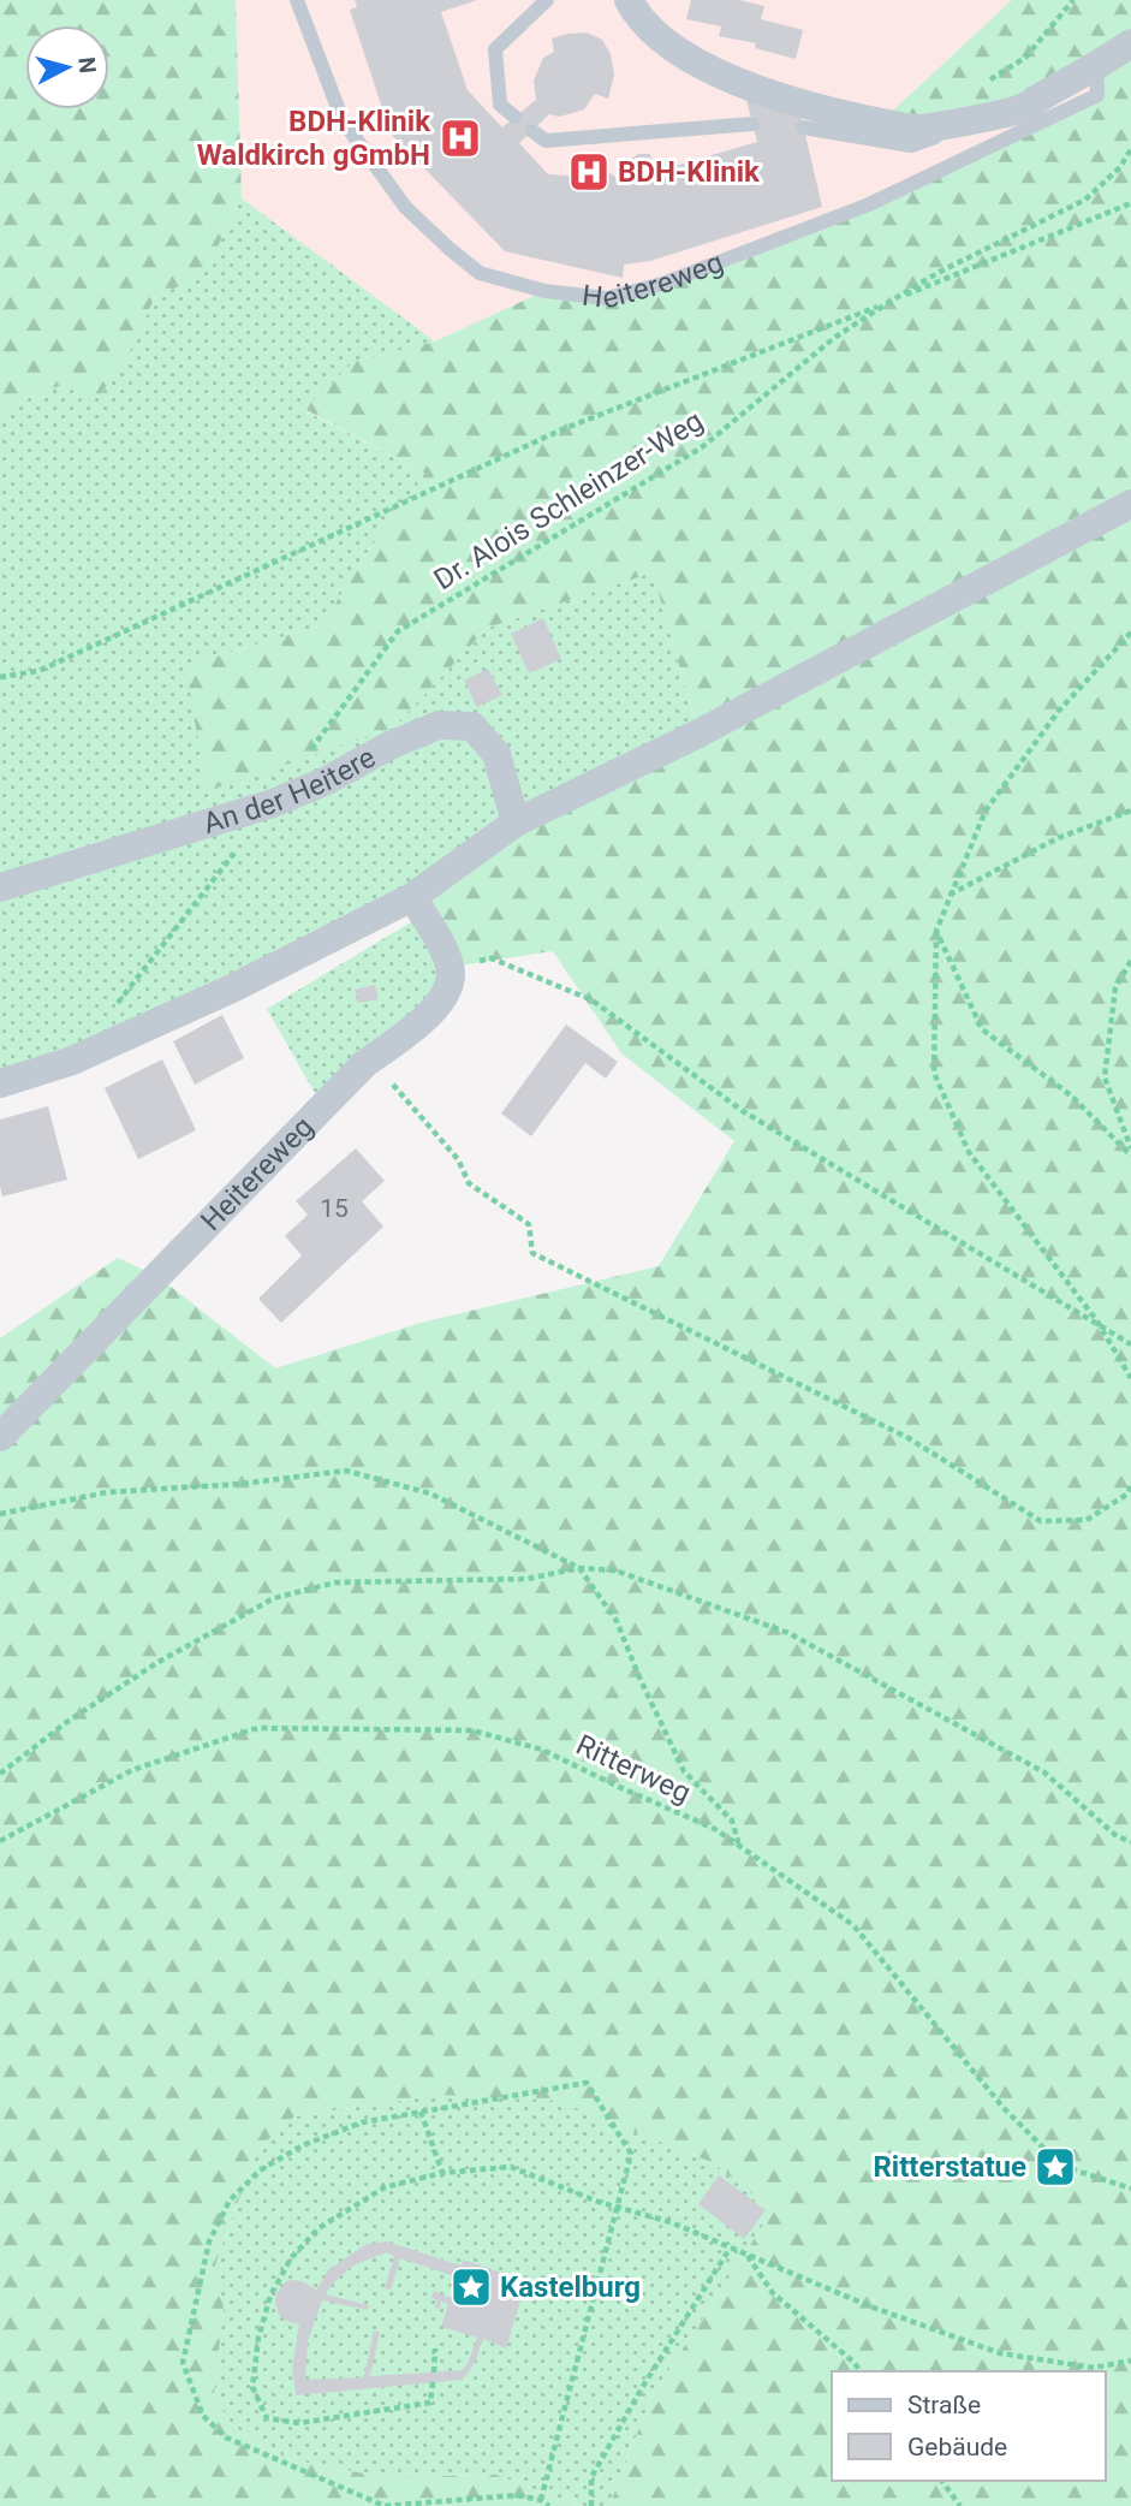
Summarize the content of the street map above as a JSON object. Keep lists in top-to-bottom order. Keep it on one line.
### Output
{"streets":{"street":["Heitereweg","An der Heitere"],"path":["Dr. Alois Schleinzer-Weg","Ritterweg"]},"places":{"hospital":["BDH-Klinik Waldkirch gGmbH","BDH-Klinik"],"place":["Ritterstatue","Kastelburg"]},"house_numbers":["15"],"legend":["Straße","Gebäude"],"north":"right"}
